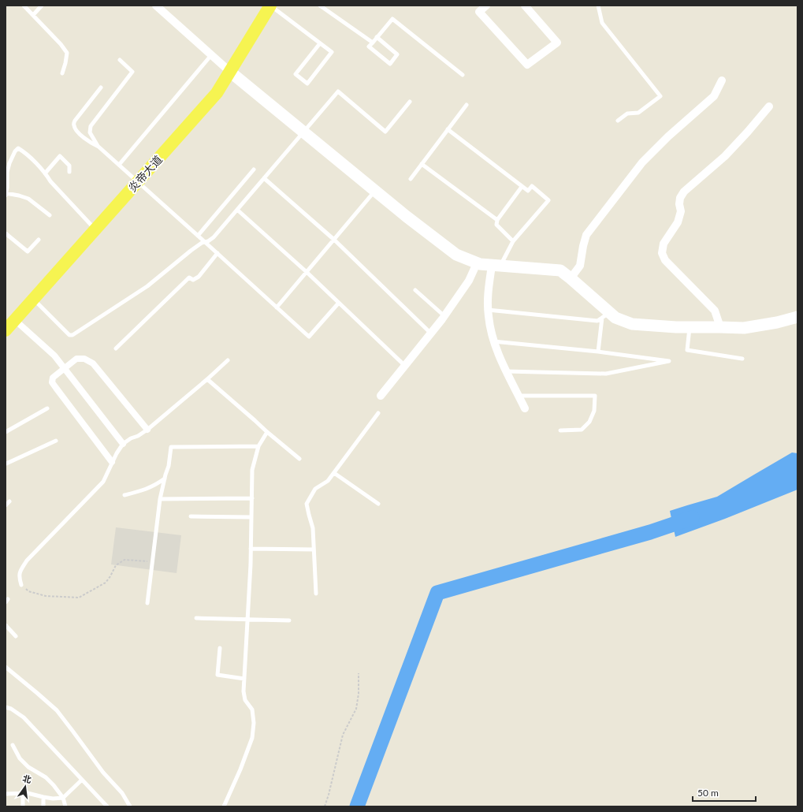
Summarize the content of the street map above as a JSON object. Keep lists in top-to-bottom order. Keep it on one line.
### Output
{"streets":{"main road":["炎帝大道"]},"scale_bar":"50 m","north":"top"}
